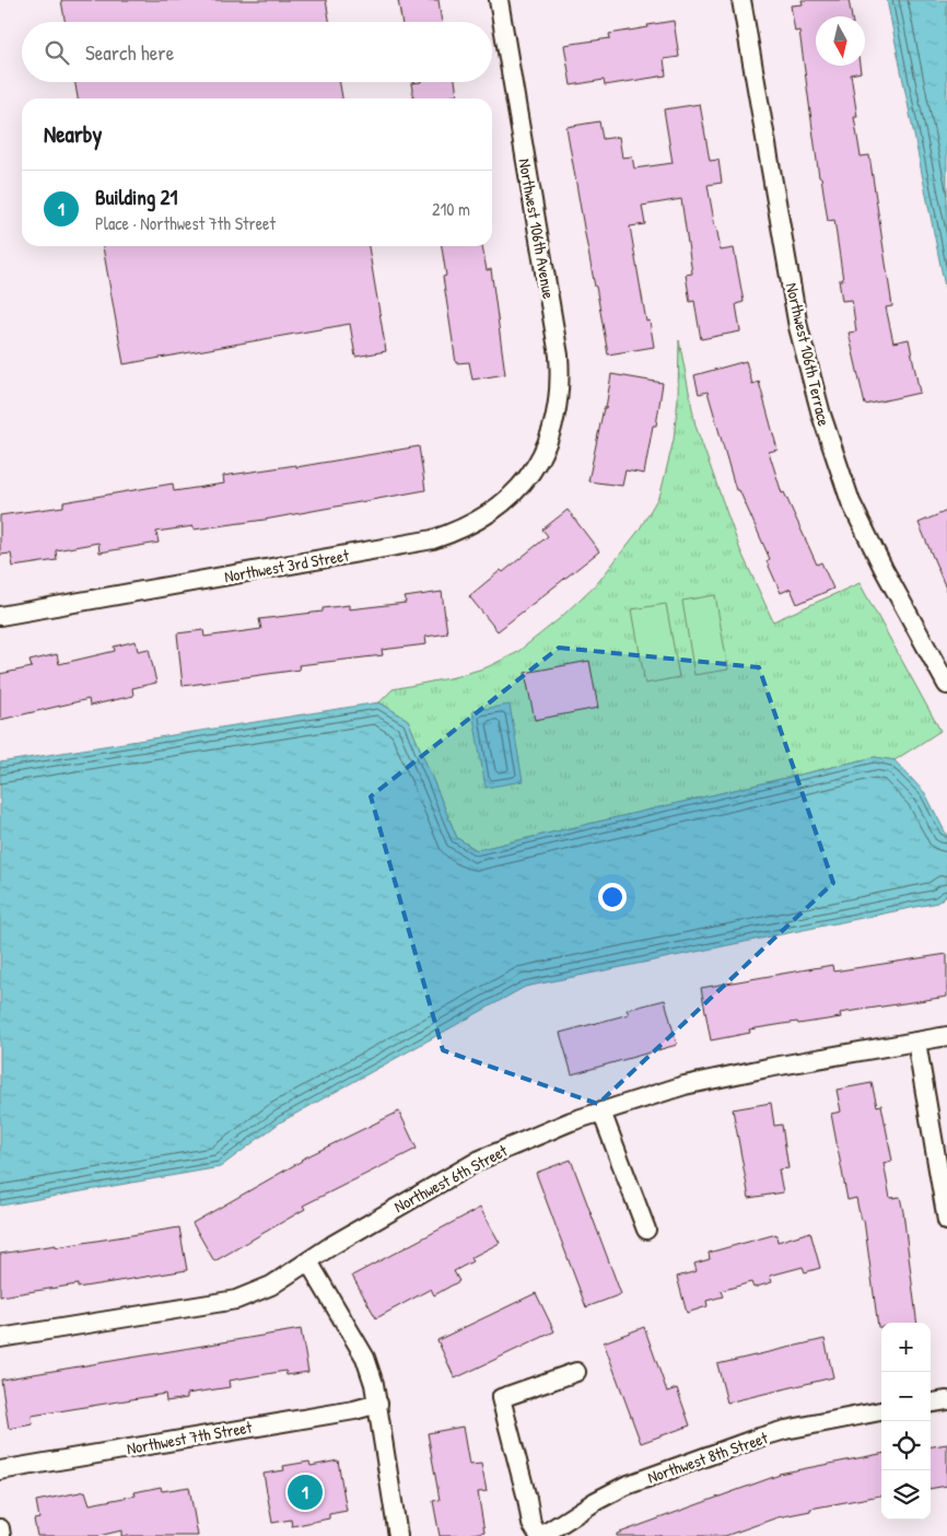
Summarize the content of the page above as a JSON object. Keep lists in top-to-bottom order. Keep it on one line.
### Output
{"streets":{"street":["Northwest 106th Avenue","Northwest 106th Terrace","Northwest 3rd Street","Northwest 6th Street","Northwest 7th Street","Northwest 8th Street"]},"crossings":[["Northwest 106th Avenue","Northwest 3rd Street"]],"north":"bottom","page":{"search":"Search here","heading":"Nearby","list":[{"mark":"1","name":"Building 21","note":"Place · Northwest 7th Street","value":"210 m"}],"map_buttons":["+","−"],"pins":"1"}}
